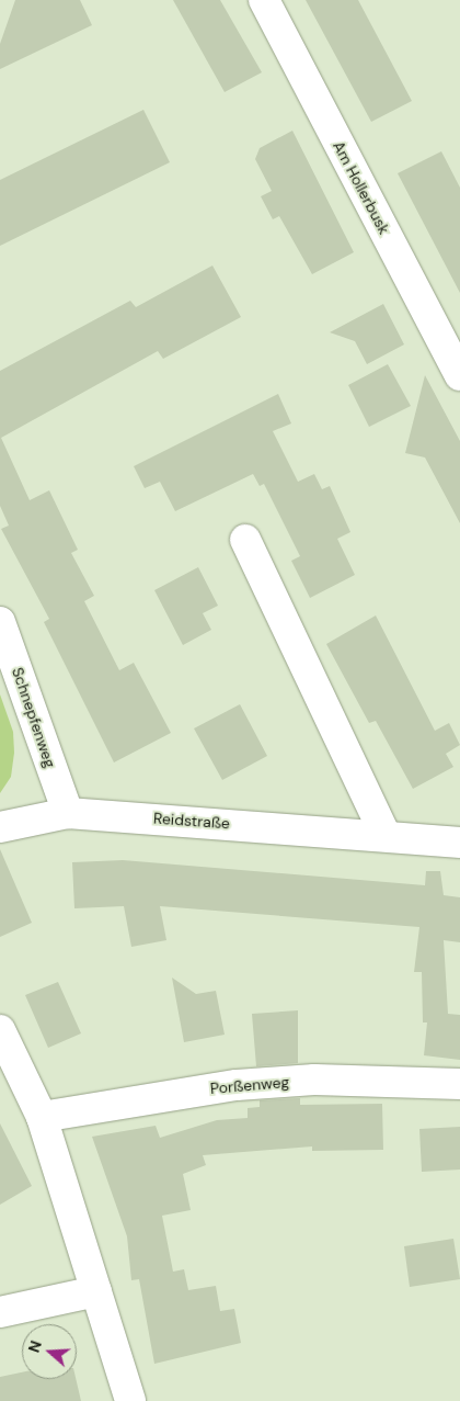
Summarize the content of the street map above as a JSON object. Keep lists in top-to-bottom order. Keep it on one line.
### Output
{"streets":{"street":["Am Hollerbusk","Schnepfenweg","Reidstraße","Porßenweg"]},"crossings":[["Schnepfenweg","Reidstraße"]],"north":"left"}
